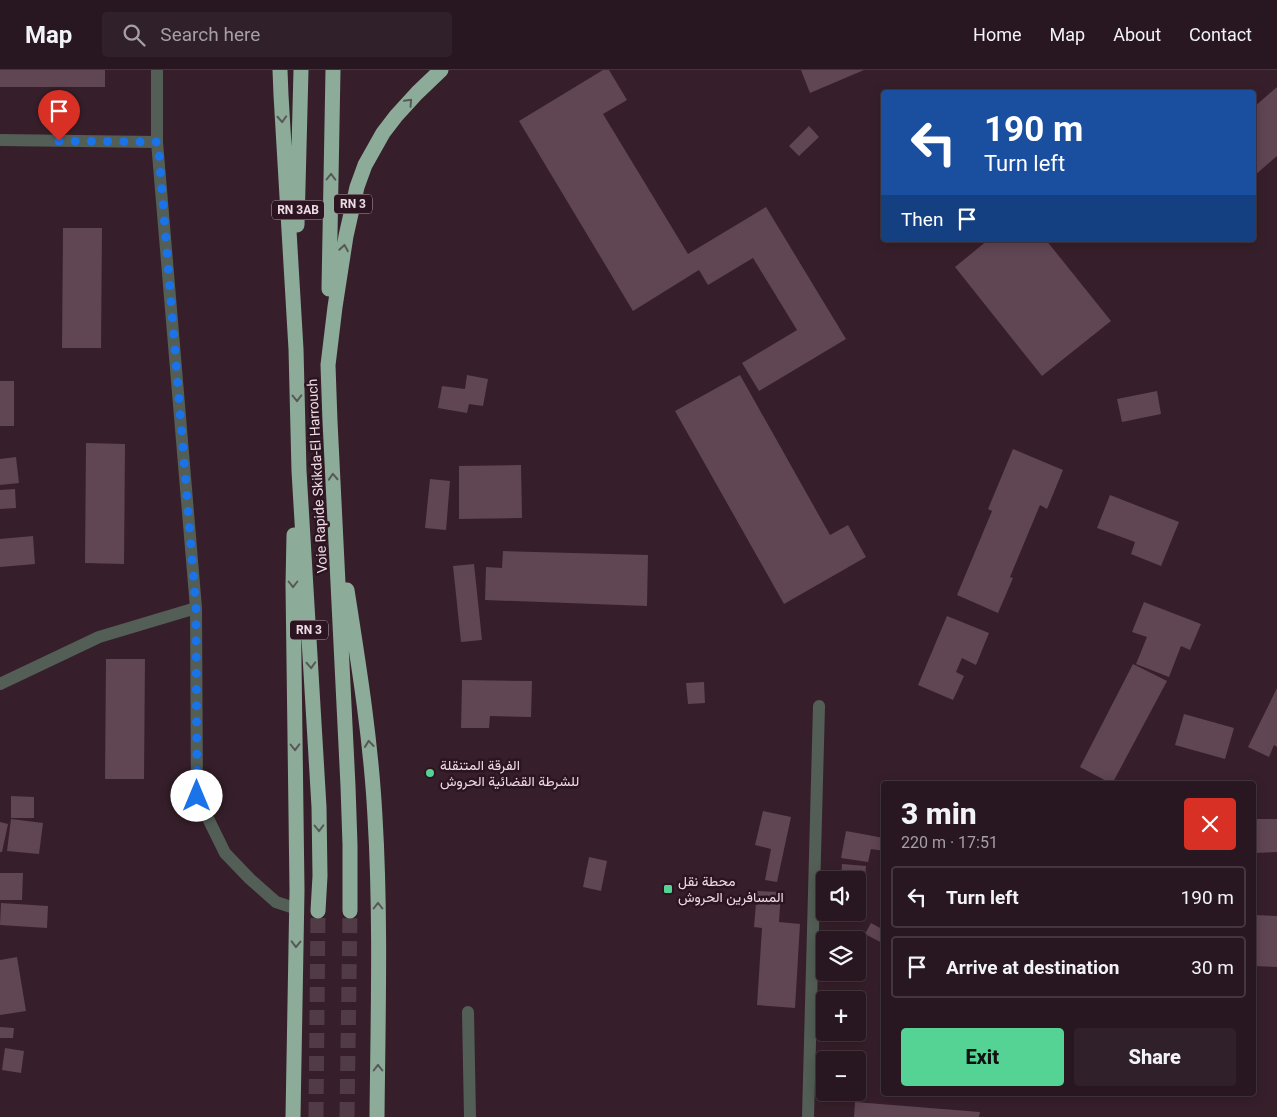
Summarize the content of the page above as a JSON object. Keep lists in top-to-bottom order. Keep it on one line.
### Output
{"streets":{"highway":["RN 3","RN 3AB","Voie Rapide Skikda-El Harrouch"]},"crossings":[["RN 3AB","Voie Rapide Skikda-El Harrouch"]],"places":{"other":["الفرقة المتنقلة للشرطة القضائية الحروش"],"transit":["محطة نقل المسافرين الحروش"]},"page":{"header":"Map","search":"Search here","nav":["Home","Map","About","Contact"],"turn":["190 m","Turn left"],"then":"Then","heading":["3 min","220 m · 17:51"],"list":[{"name":"Turn left","value":"190 m"},{"name":"Arrive at destination","value":"30 m"}],"map_buttons":["+","−"],"buttons":["Exit","Share"]}}
